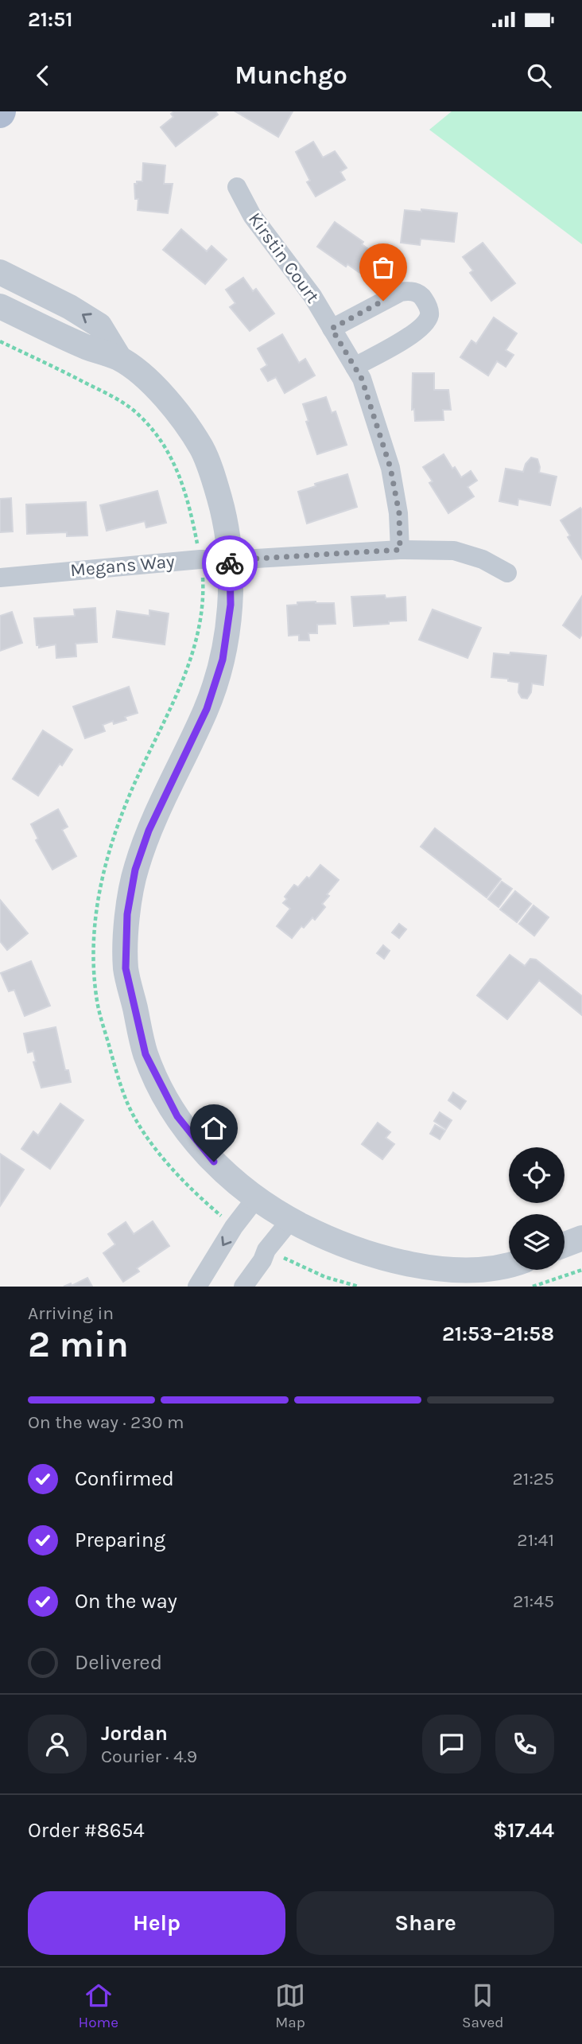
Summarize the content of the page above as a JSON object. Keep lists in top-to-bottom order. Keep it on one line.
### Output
{"streets":{"street":["Kirstin Court","Megans Way"]},"crossings":[["Kirstin Court","Megans Way"]],"page":{"status":"21:51","header":"Munchgo","heading":["2 min","Arriving in","21:53–21:58"],"panel":["Jordan","Courier · 4.9","Order #8654","$17.44"],"bar":"On the way · 230 m","list":[["Confirmed","21:25"],["Preparing","21:41"],["On the way","21:45"],"Delivered"],"buttons":["Help","Share"],"tabs":["Home","Map","Saved"]}}
